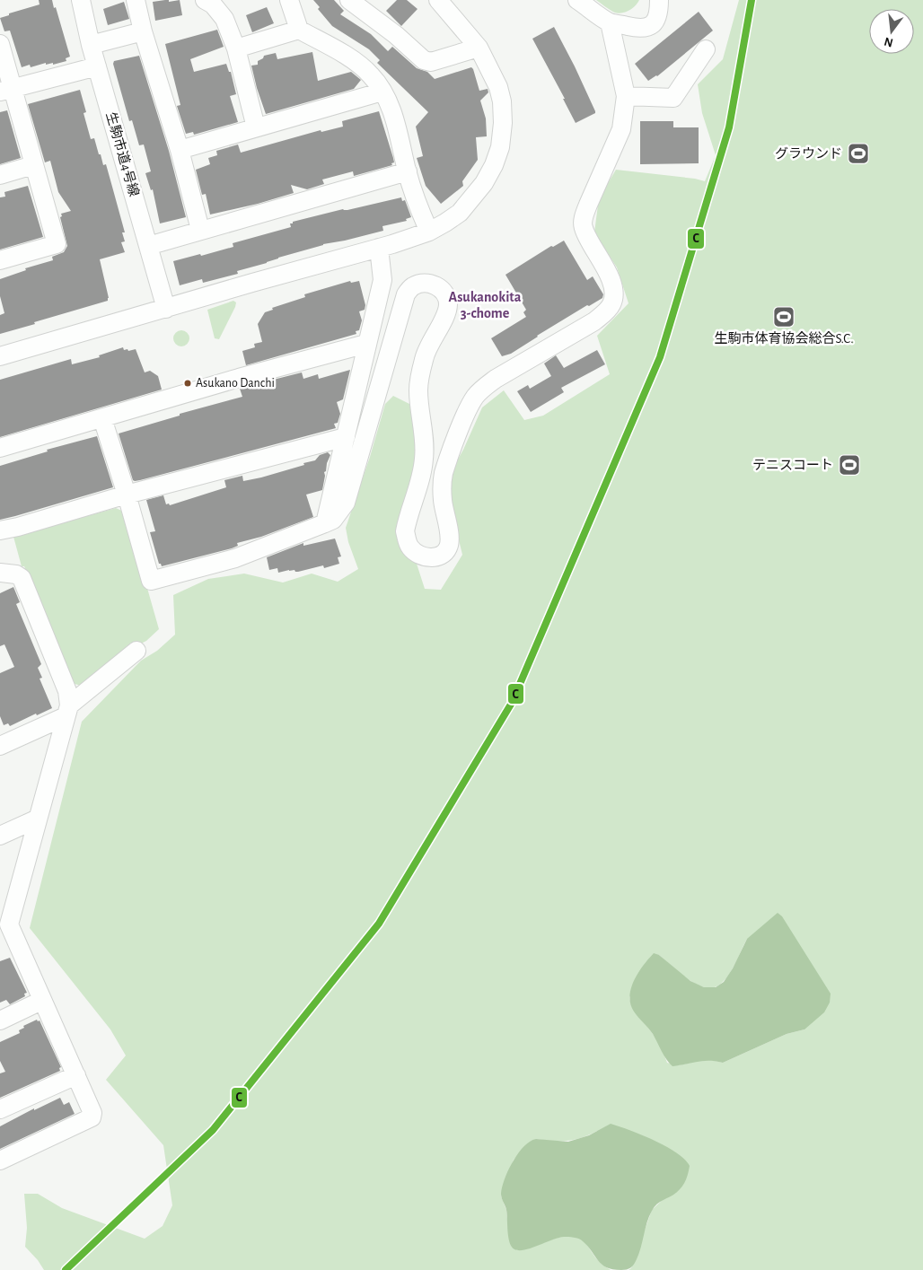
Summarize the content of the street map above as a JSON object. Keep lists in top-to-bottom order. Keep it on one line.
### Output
{"streets":{"street":["生駒市道4号線"]},"districts":["Asukanokita 3-chome"],"places":{"sports":["グラウンド","生駒市体育協会総合S.C.","テニスコート"],"other":["Asukano Danchi"]},"lines":["transit line C"],"north":"bottom"}
